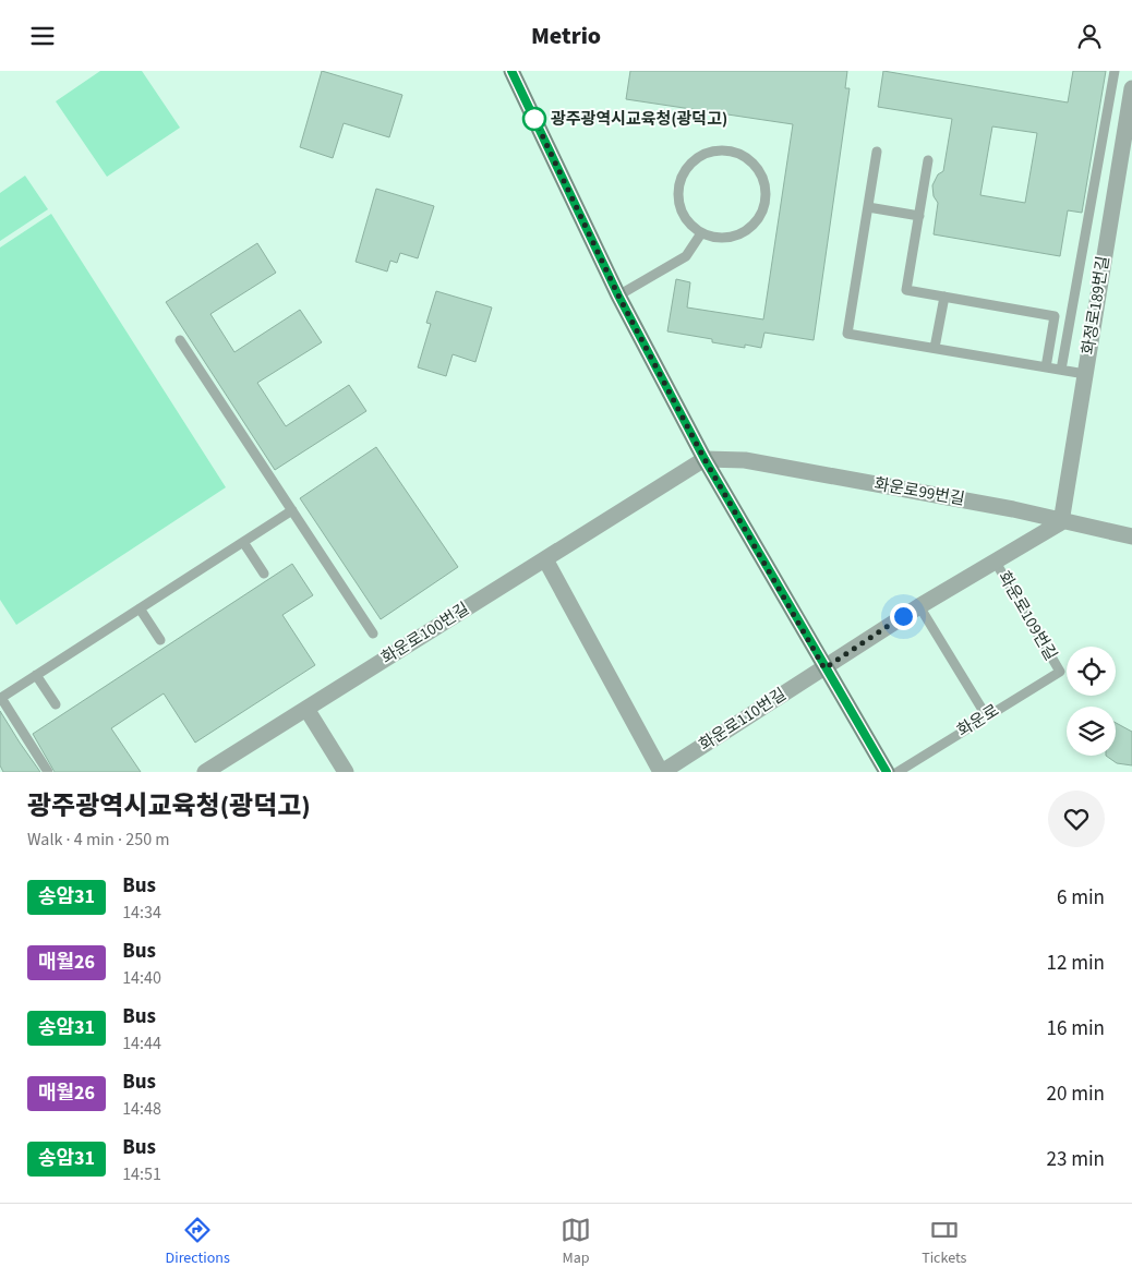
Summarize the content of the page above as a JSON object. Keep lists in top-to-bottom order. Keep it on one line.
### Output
{"streets":{"street":["화정로189번길","화운로99번길","화운로109번길","화운로100번길","화운로110번길"],"lane":["화운로"]},"crossings":[["화정로189번길","화운로99번길"],["화정로189번길","화운로109번길"],["화운로99번길","화운로109번길"],["화운로99번길","화운로100번길"],["화운로109번길","화운로110번길"],["화운로109번길","화운로"]],"places":["광주광역시교육청(광덕고)"],"lines":["bus line 송암31"],"page":{"header":"Metrio","heading":["광주광역시교육청(광덕고)","Walk · 4 min · 250 m"],"list":[{"mark":"송암31","name":"Bus","note":"14:34","value":"6 min"},{"mark":"매월26","name":"Bus","note":"14:40","value":"12 min"},{"mark":"송암31","name":"Bus","note":"14:44","value":"16 min"},{"mark":"매월26","name":"Bus","note":"14:48","value":"20 min"},{"mark":"송암31","name":"Bus","note":"14:51","value":"23 min"}],"tabs":["Directions","Map","Tickets"]}}
